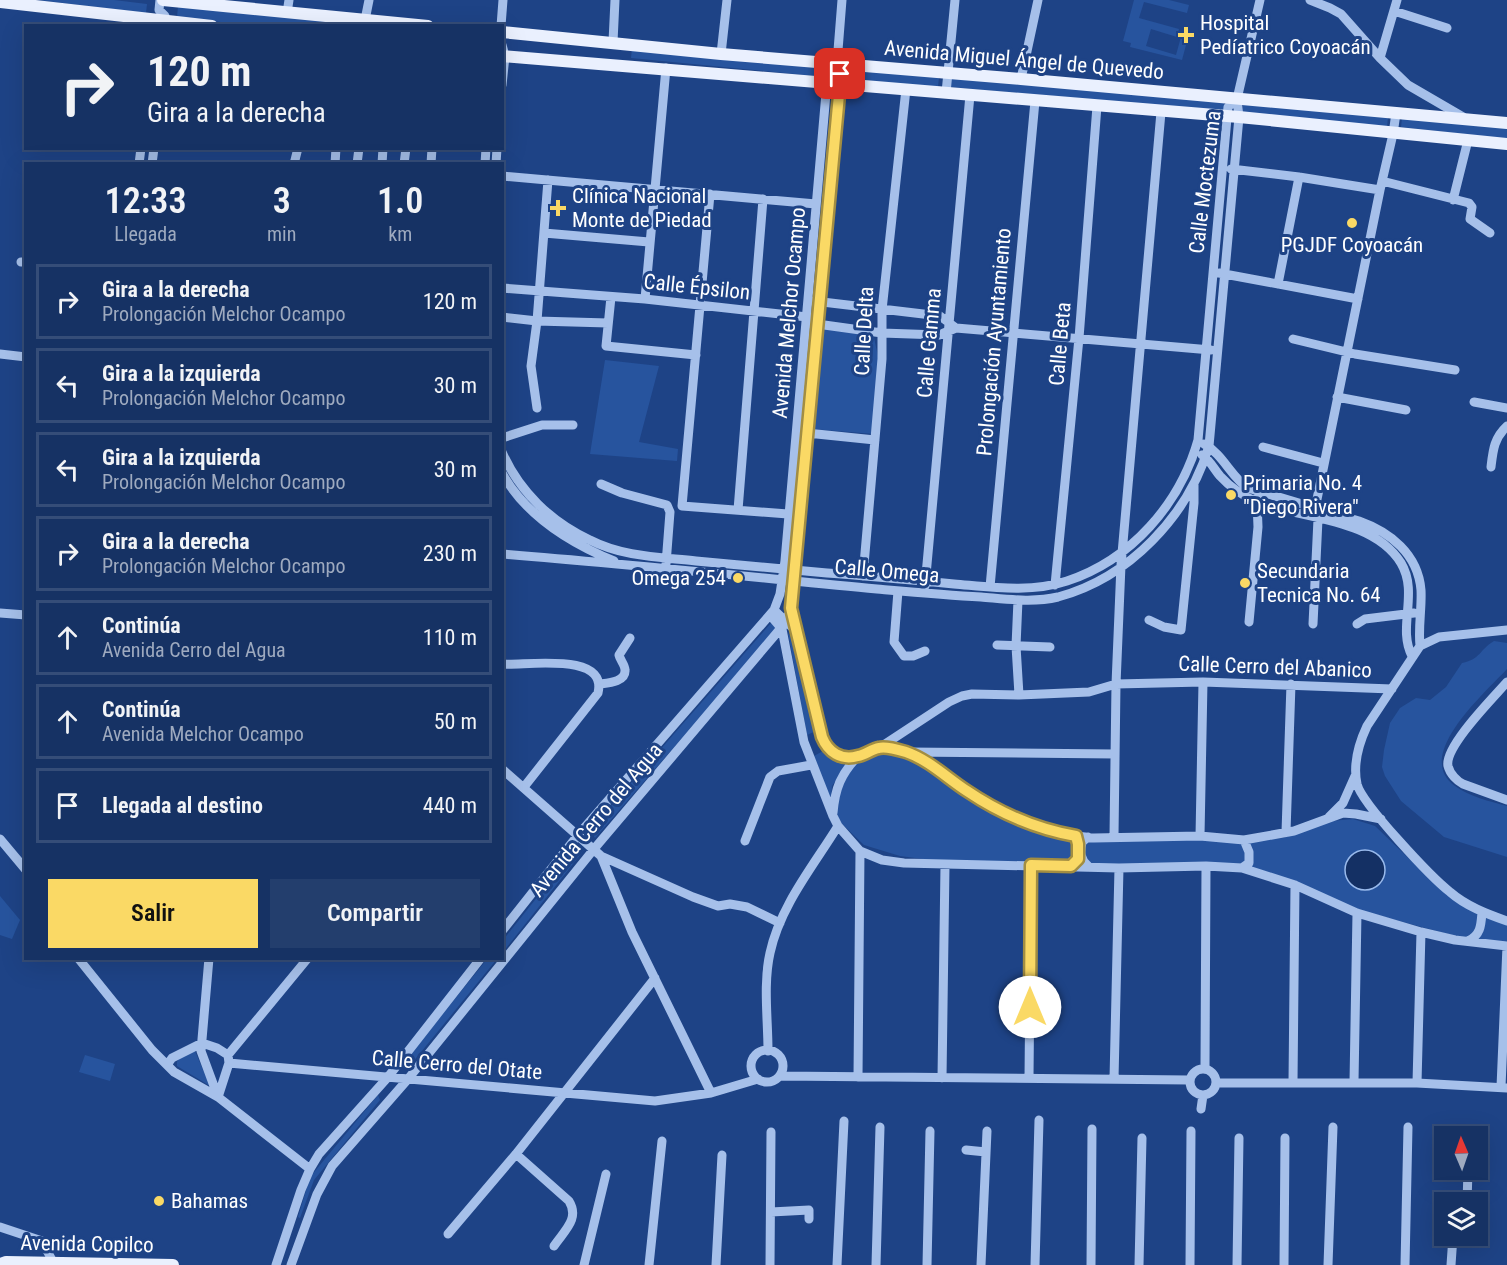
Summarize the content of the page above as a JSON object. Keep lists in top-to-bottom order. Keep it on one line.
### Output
{"streets":{"main road":["Avenida Miguel Ángel de Quevedo","Avenida Copilco"],"street":["Calle Moctezuma","Calle Épsilon","Avenida Melchor Ocampo","Calle Delta","Prolongación Ayuntamiento","Calle Gamma","Calle Beta","Calle Omega","Calle Cerro del Abanico","Avenida Cerro del Agua","Calle Cerro del Otate"]},"crossings":[["Avenida Miguel Ángel de Quevedo","Calle Moctezuma"],["Avenida Miguel Ángel de Quevedo","Avenida Melchor Ocampo"],["Avenida Miguel Ángel de Quevedo","Calle Delta"],["Avenida Miguel Ángel de Quevedo","Prolongación Ayuntamiento"],["Avenida Miguel Ángel de Quevedo","Calle Gamma"],["Avenida Miguel Ángel de Quevedo","Calle Beta"],["Calle Moctezuma","Calle Épsilon"],["Calle Moctezuma","Calle Omega"],["Calle Épsilon","Avenida Melchor Ocampo"],["Calle Épsilon","Calle Delta"],["Calle Épsilon","Prolongación Ayuntamiento"],["Calle Épsilon","Calle Gamma"],["Calle Épsilon","Calle Beta"],["Avenida Melchor Ocampo","Calle Omega"],["Avenida Melchor Ocampo","Avenida Cerro del Agua"],["Calle Delta","Calle Omega"],["Prolongación Ayuntamiento","Calle Omega"],["Calle Gamma","Calle Omega"],["Calle Beta","Calle Omega"],["Calle Omega","Avenida Cerro del Agua"],["Avenida Cerro del Agua","Calle Cerro del Otate"]],"places":{"health":["Hospital Pedíatrico Coyoacán","Clínica Nacional Monte de Piedad"],"other":["PGJDF Coyoacán","Primaria No. 4 \"Diego Rivera\"","Omega 254","Secundaria Tecnica No. 64","Bahamas"]},"north":"top","page":{"turn":["120 m","Gira a la derecha"],"eta":["12:33","Llegada","3","min","1.0","km"],"list":[{"name":"Gira a la derecha","note":"Prolongación Melchor Ocampo","value":"120 m"},{"name":"Gira a la izquierda","note":"Prolongación Melchor Ocampo","value":"30 m"},{"name":"Gira a la izquierda","note":"Prolongación Melchor Ocampo","value":"30 m"},{"name":"Gira a la derecha","note":"Prolongación Melchor Ocampo","value":"230 m"},{"name":"Continúa","note":"Avenida Cerro del Agua","value":"110 m"},{"name":"Continúa","note":"Avenida Melchor Ocampo","value":"50 m"},{"name":"Llegada al destino","value":"440 m"}],"buttons":["Salir","Compartir"]}}
